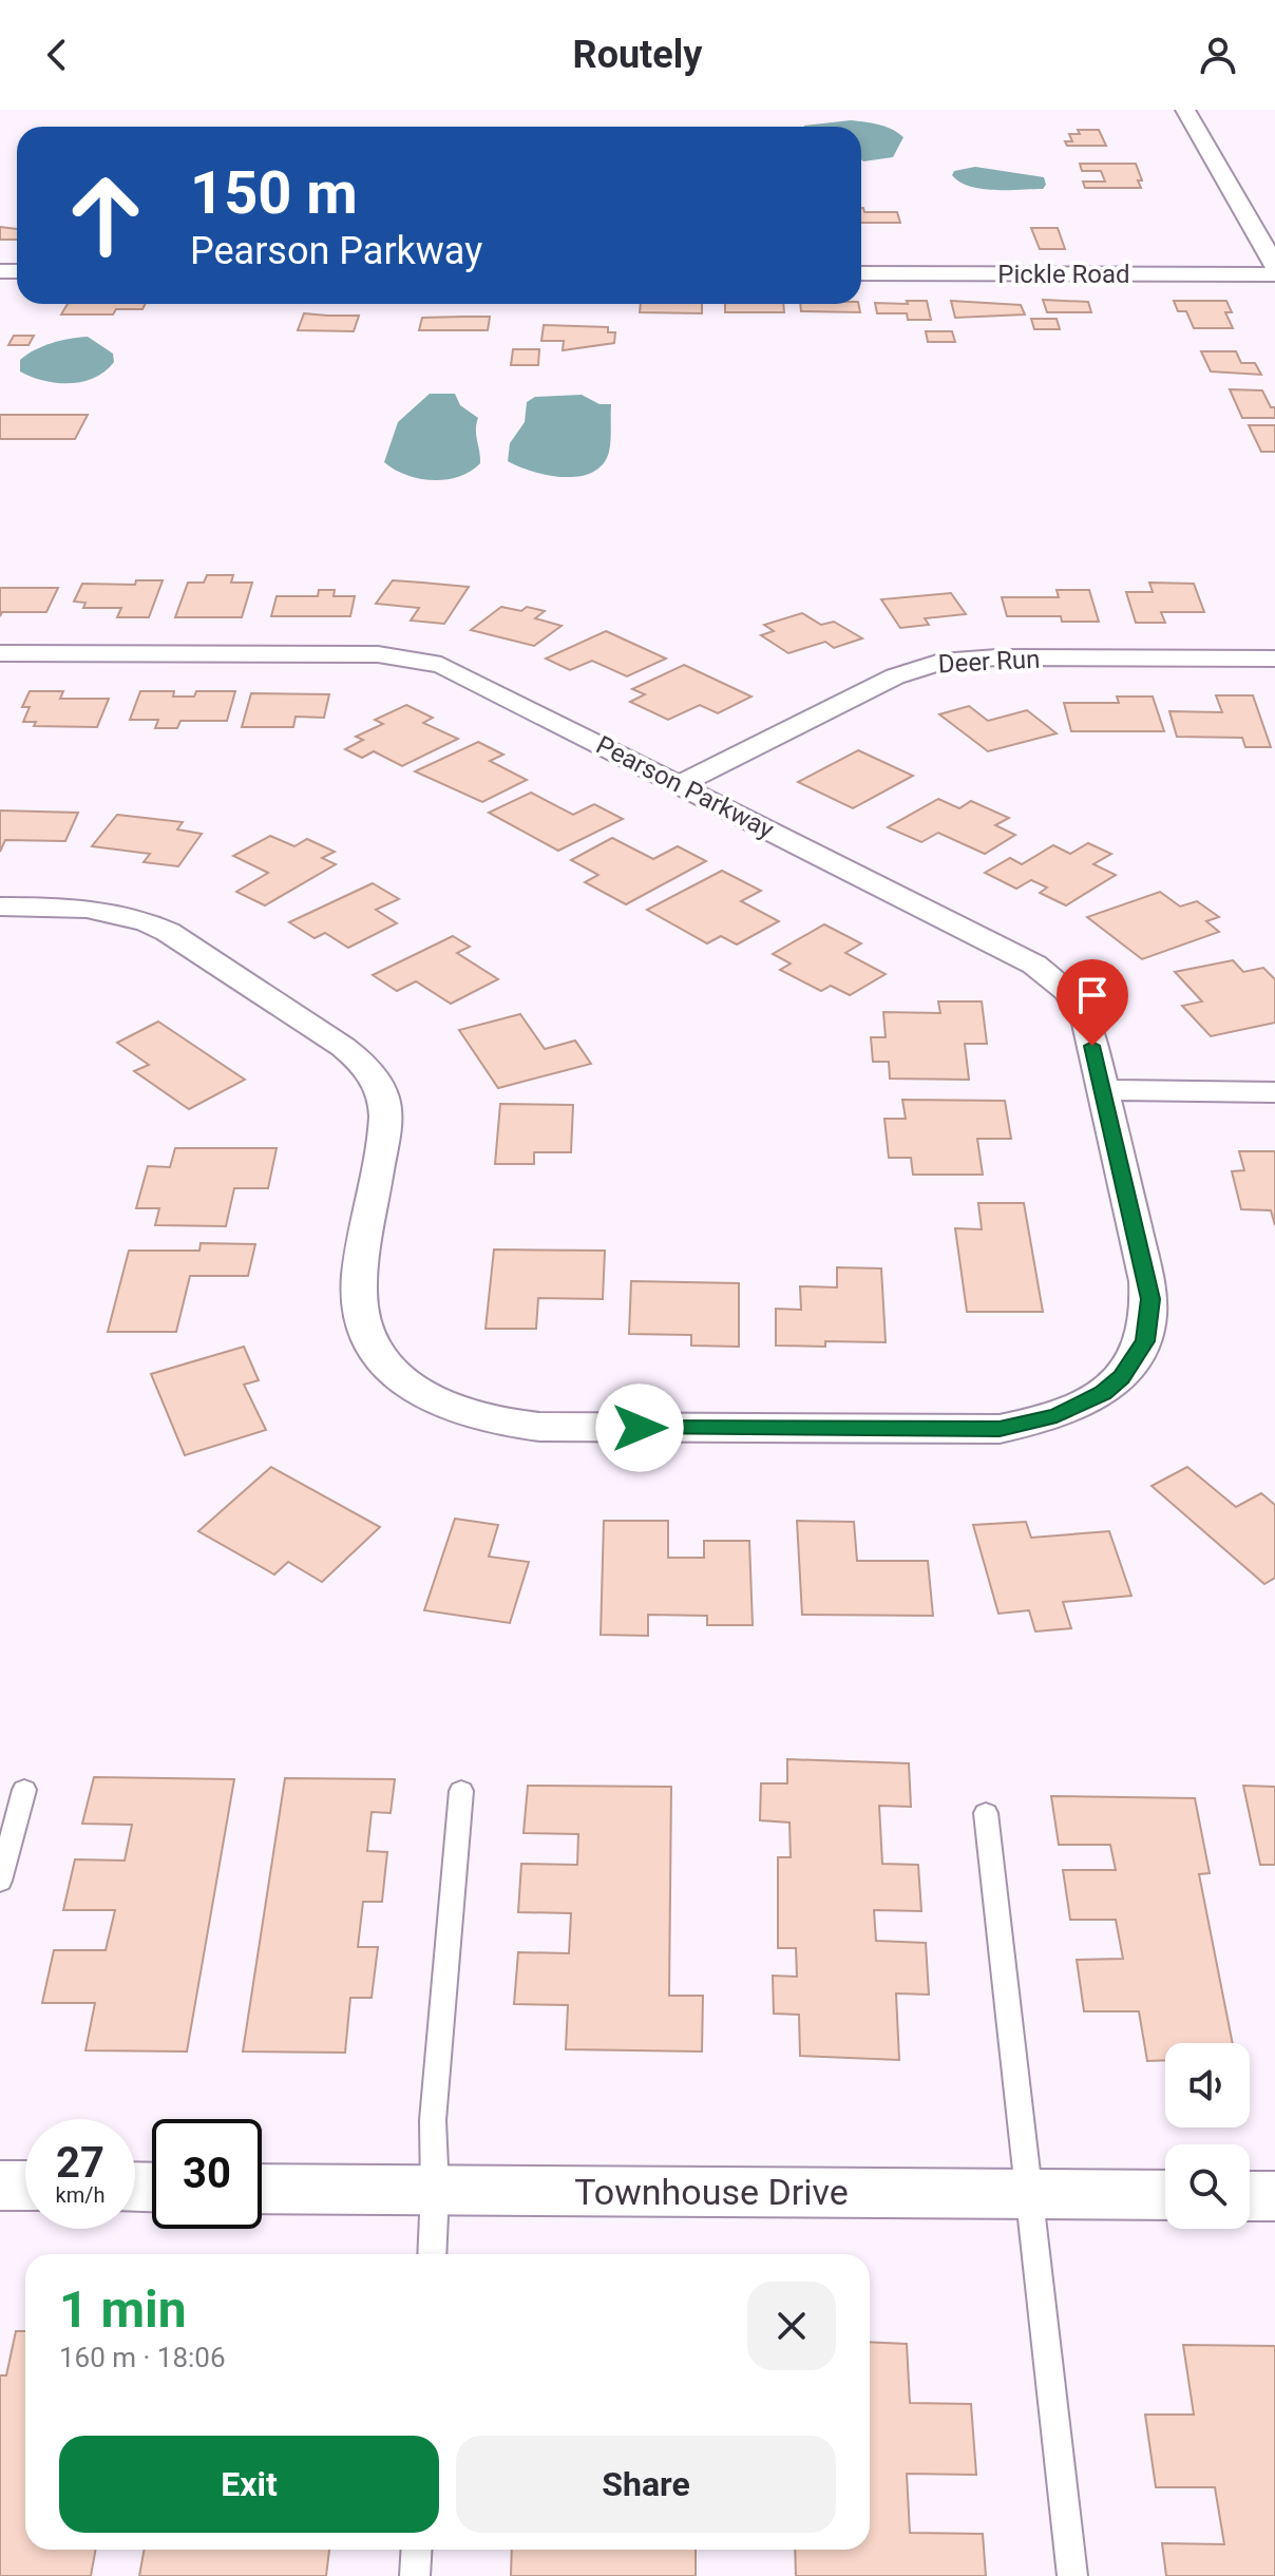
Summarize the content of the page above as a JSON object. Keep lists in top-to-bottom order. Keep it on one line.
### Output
{"streets":{"street":["Pickle Road","Deer Run","Pearson Parkway","Townhouse Drive"]},"crossings":[["Deer Run","Pearson Parkway"]],"page":{"header":"Routely","turn":["150 m","Pearson Parkway"],"speed":"27 km/h","limit":"30","heading":["1 min","160 m · 18:06"],"buttons":["Exit","Share"]}}
